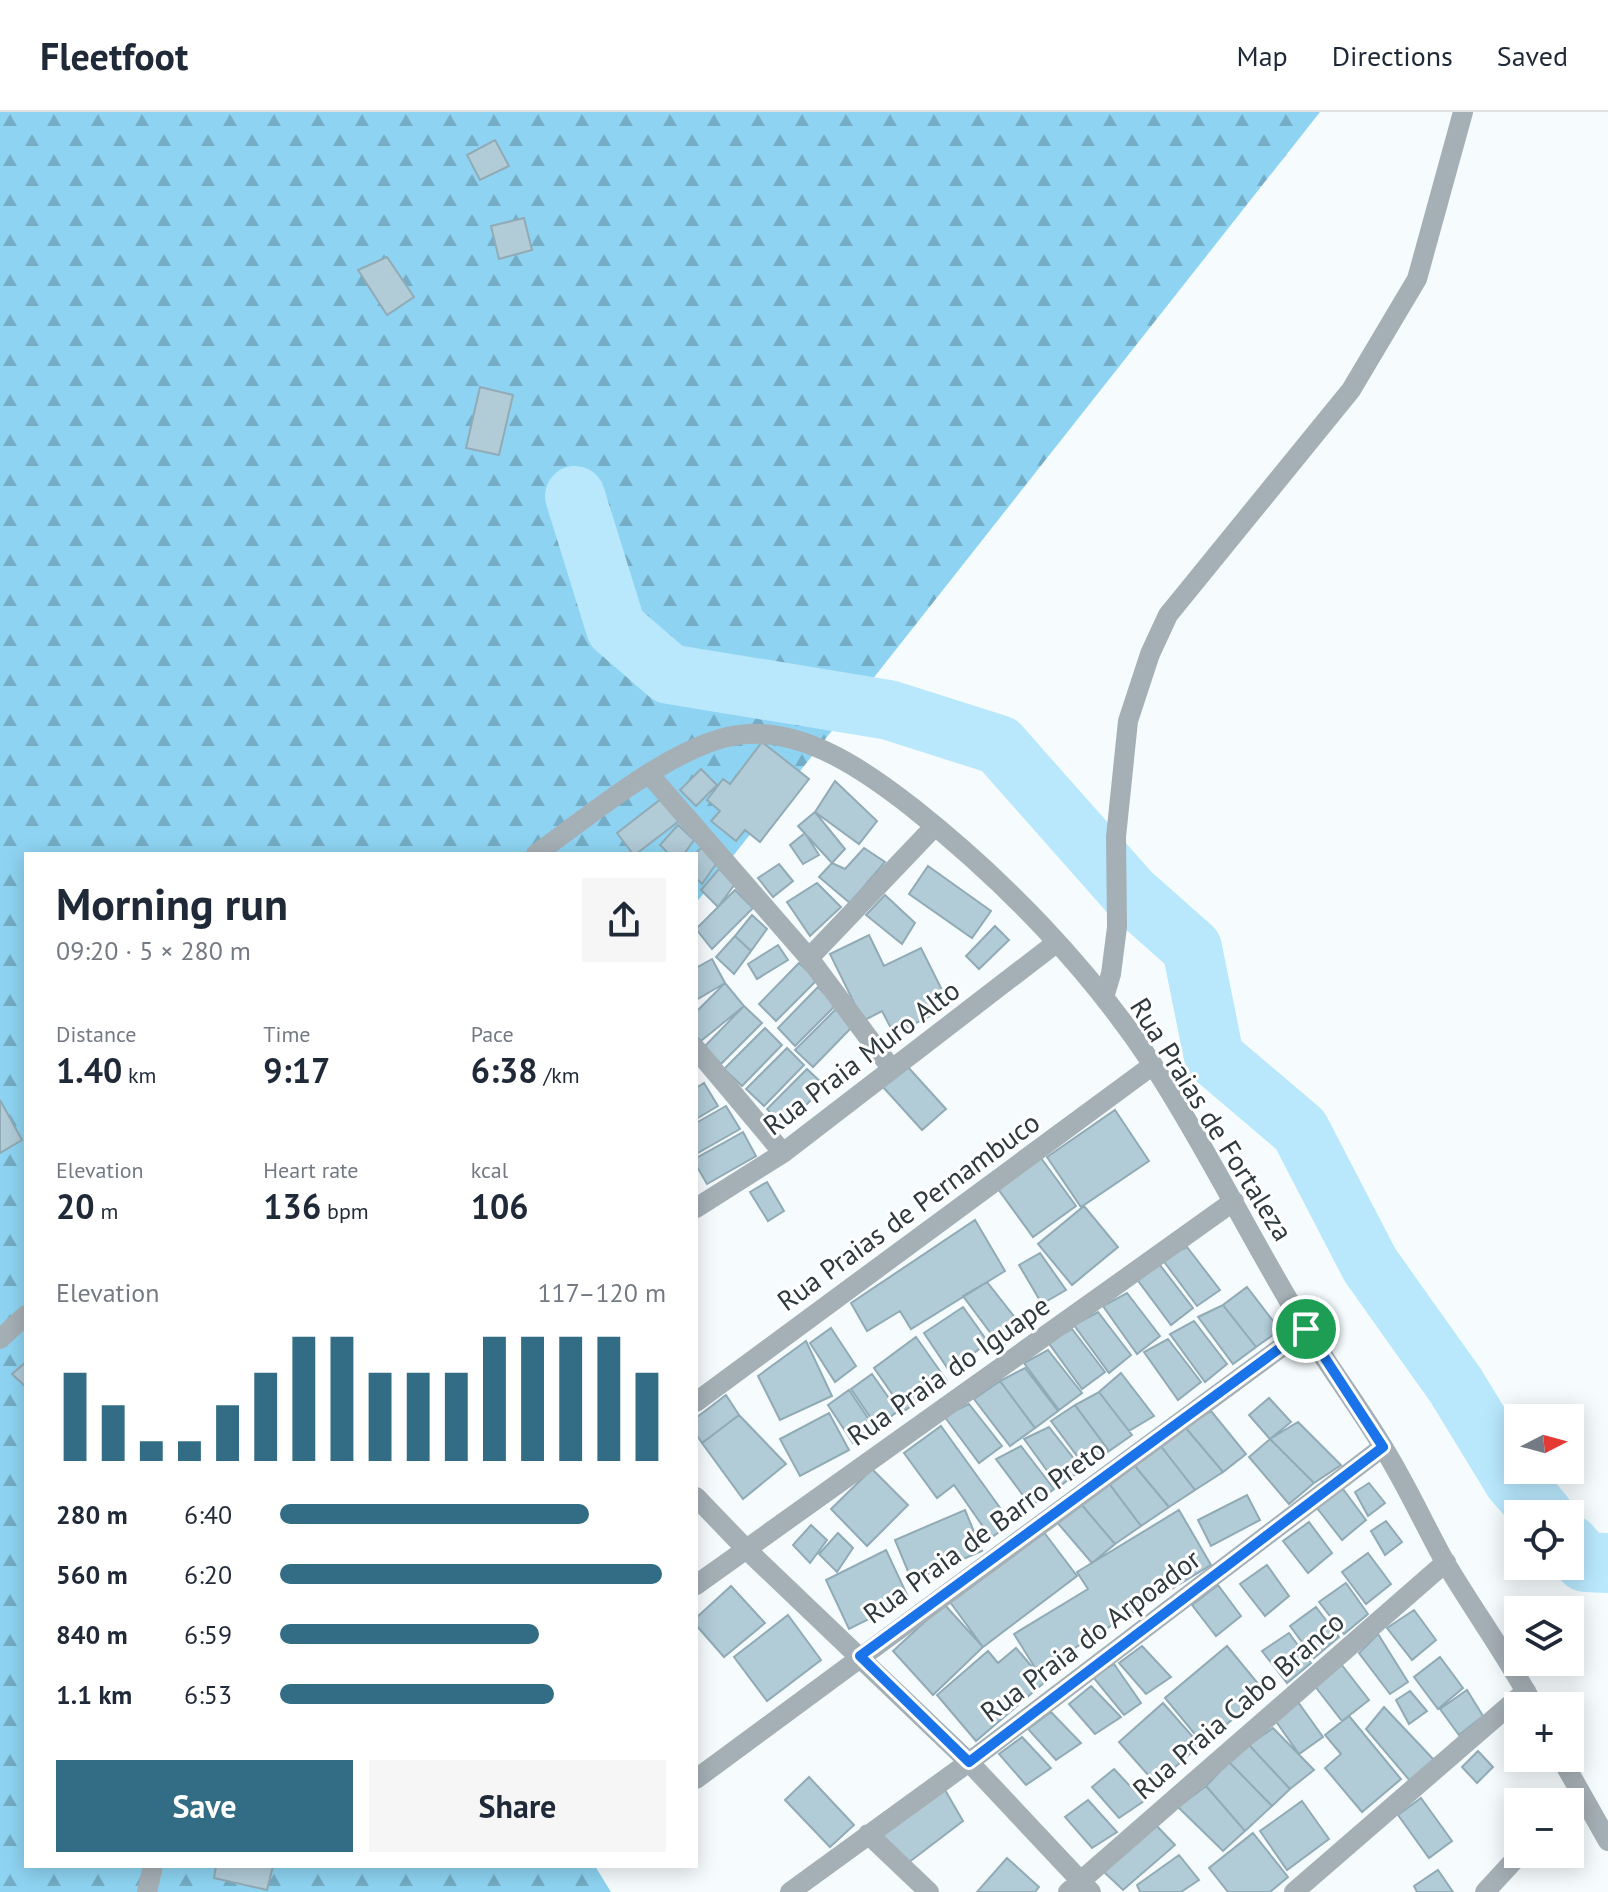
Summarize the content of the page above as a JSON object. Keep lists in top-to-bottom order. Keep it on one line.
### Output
{"streets":{"street":["Rua Praia Muro Alto","Rua Praias de Fortaleza","Rua Praias de Pernambuco","Rua Praia do Iguape","Rua Praia de Barro Preto","Rua Praia do Arpoador","Rua Praia Cabo Branco"]},"crossings":[["Rua Praia Muro Alto","Rua Praias de Fortaleza"],["Rua Praias de Fortaleza","Rua Praias de Pernambuco"],["Rua Praias de Fortaleza","Rua Praia do Iguape"],["Rua Praias de Fortaleza","Rua Praia de Barro Preto"],["Rua Praias de Fortaleza","Rua Praia do Arpoador"],["Rua Praias de Fortaleza","Rua Praia Cabo Branco"]],"north":"right","page":{"header":"Fleetfoot","nav":["Map","Directions","Saved"],"heading":["Morning run","09:20 · 5 × 280 m"],"stats":[["Distance","1.40 km"],["Time","9:17"],["Pace","6:38 /km"],["Elevation","20 m"],["Heart rate","136 bpm"],["kcal","106"]],"chart":["Elevation","117–120 m"],"map_buttons":["+","−"],"list":[{"name":"280 m","note":"6:40"},{"name":"560 m","note":"6:20"},{"name":"840 m","note":"6:59"},{"name":"1.1 km","note":"6:53"}],"buttons":["Save","Share"]}}
